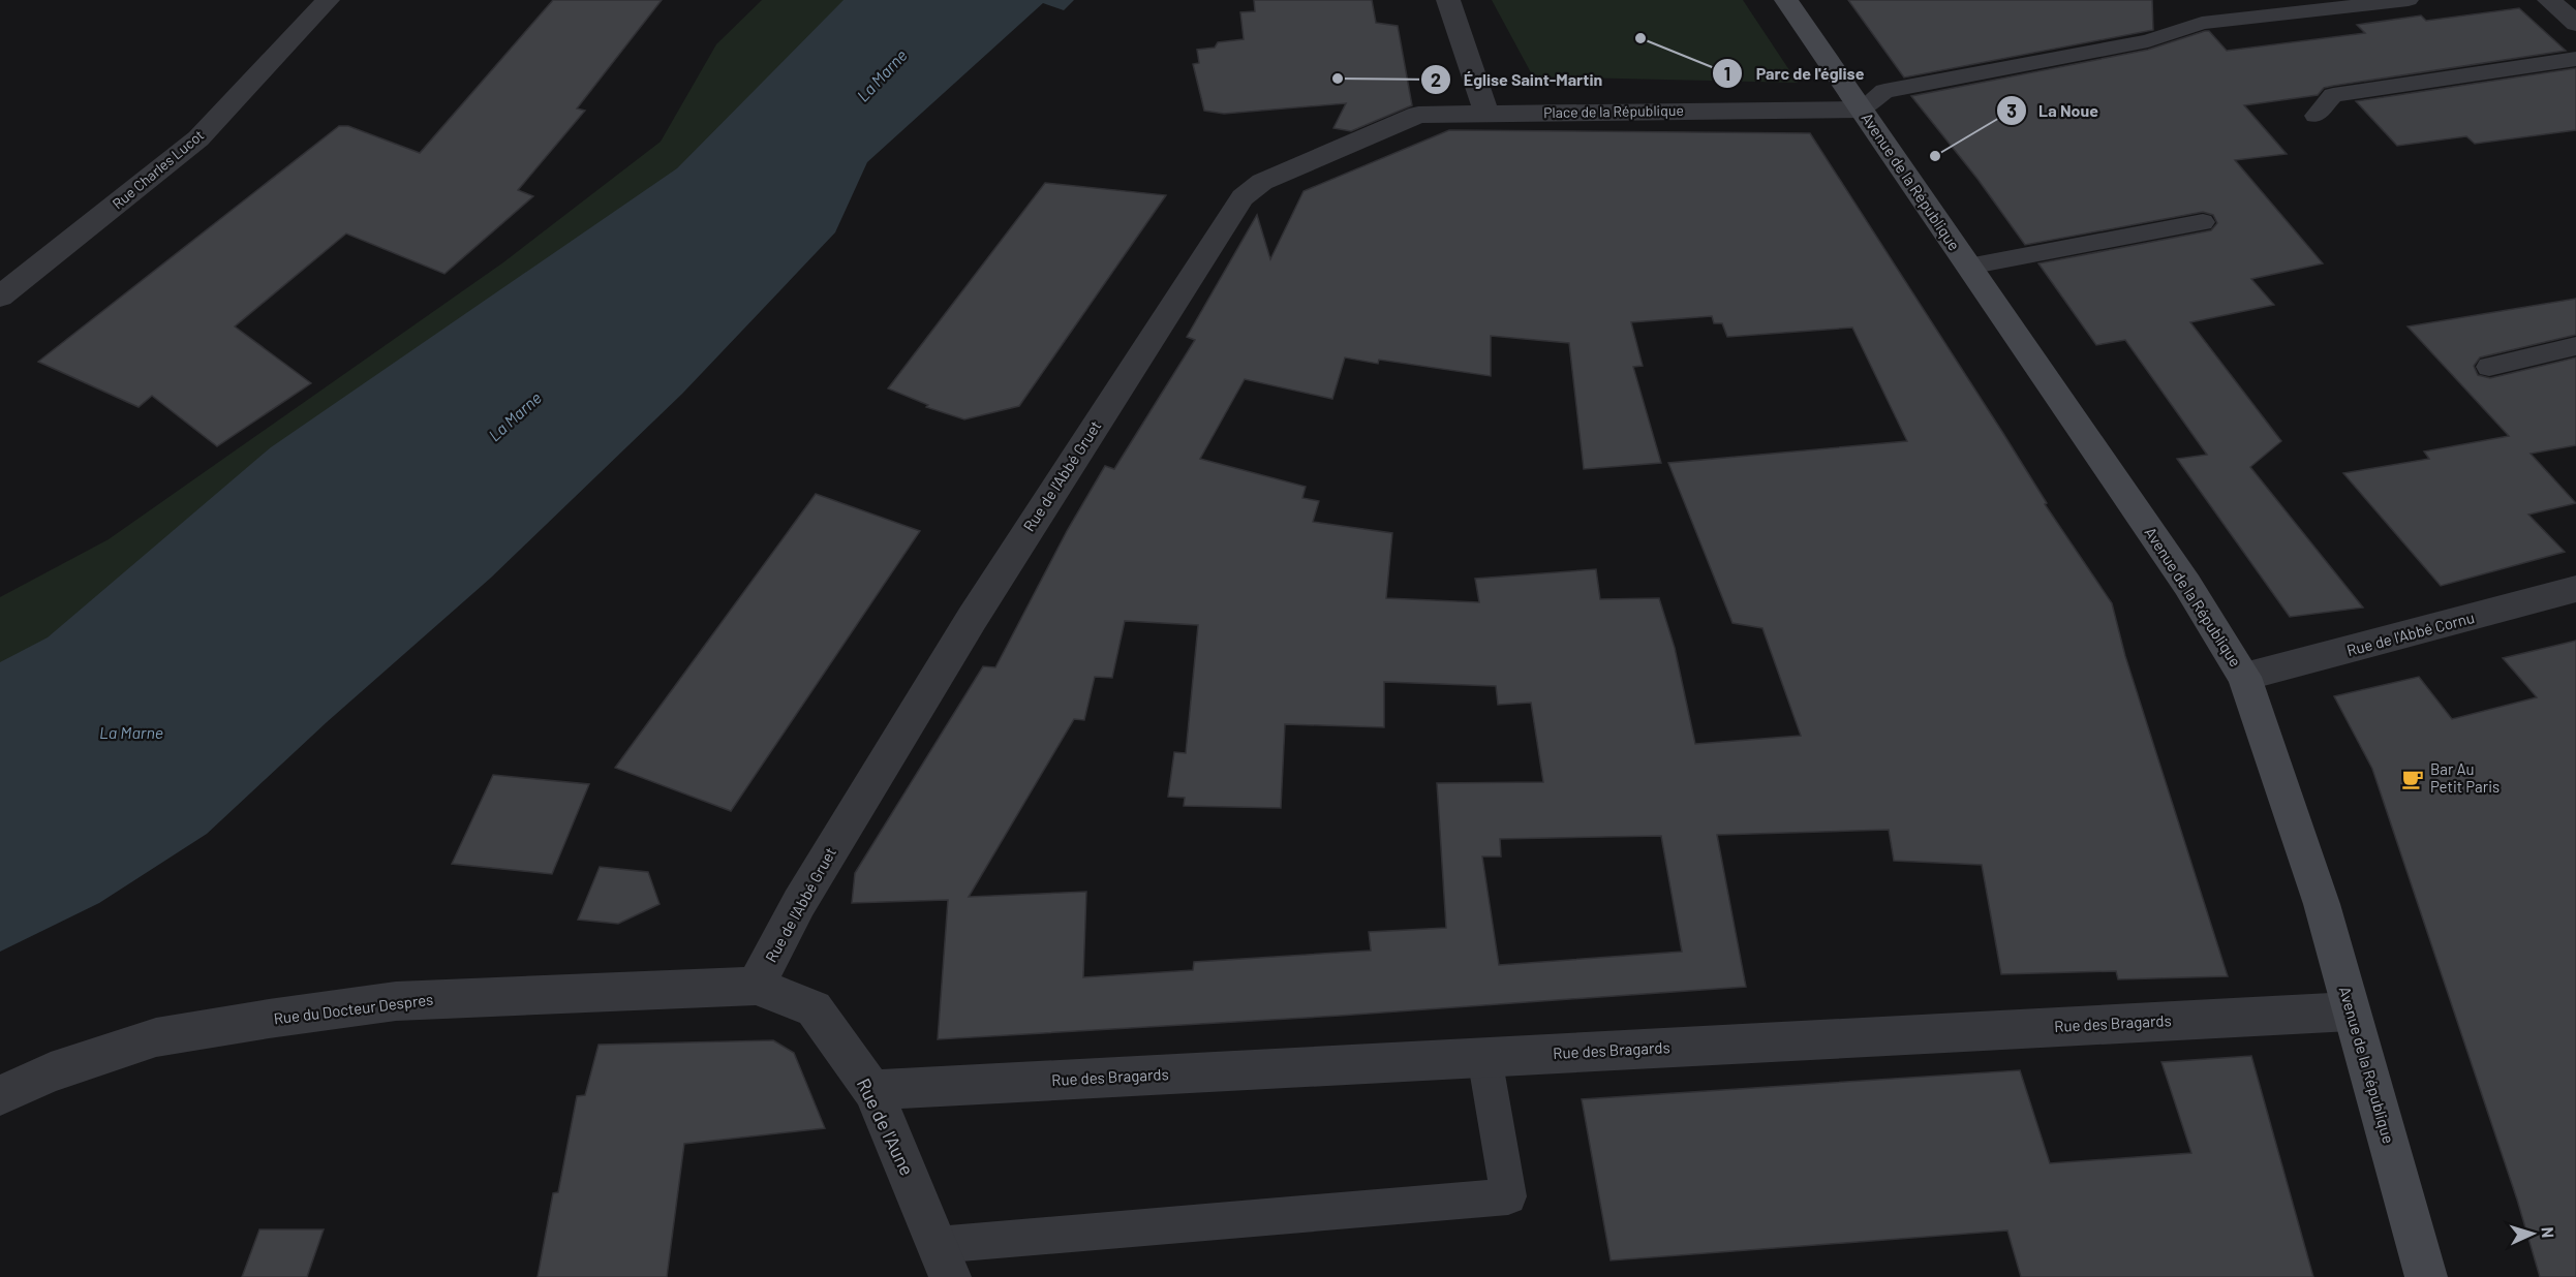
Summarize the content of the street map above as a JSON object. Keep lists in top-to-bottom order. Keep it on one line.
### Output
{"streets":{"main road":["Avenue de la République"],"street":["Place de la République","Rue Charles Lucot","Rue de l'Abbé Gruet","Rue de l'Abbé Cornu","Rue du Docteur Despres","Rue des Bragards","Rue de l'Aune"]},"crossings":[["Place de la République","Avenue de la République"],["Place de la République","Rue de l'Abbé Gruet"],["Avenue de la République","Rue de l'Abbé Cornu"],["Avenue de la République","Rue des Bragards"],["Rue de l'Abbé Gruet","Rue du Docteur Despres"],["Rue de l'Abbé Gruet","Rue de l'Aune"],["Rue du Docteur Despres","Rue de l'Aune"],["Rue des Bragards","Rue de l'Aune"]],"water":["La Marne"],"places":{"other":["Parc de l'église","Église Saint-Martin","La Noue"],"cafe":["Bar Au Petit Paris"]},"north":"right"}
